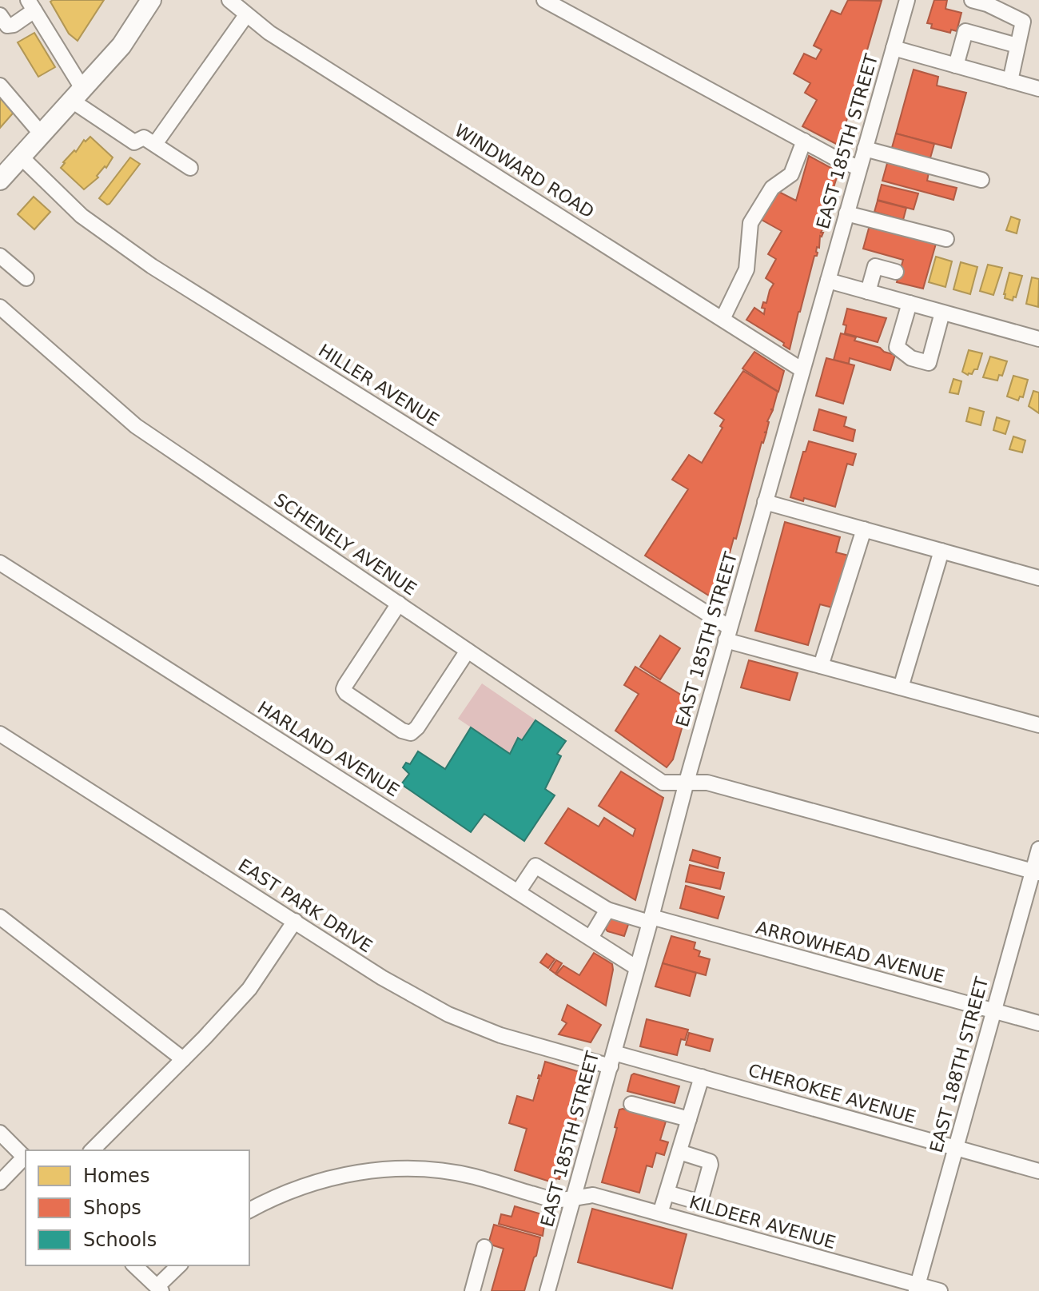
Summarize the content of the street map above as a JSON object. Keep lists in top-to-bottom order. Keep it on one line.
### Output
{"streets":{"street":["EAST 185TH STREET","WINDWARD ROAD","HILLER AVENUE","SCHENELY AVENUE","HARLAND AVENUE","EAST PARK DRIVE","ARROWHEAD AVENUE","EAST 188TH STREET","CHEROKEE AVENUE","KILDEER AVENUE"]},"crossings":[["EAST 185TH STREET","WINDWARD ROAD"],["EAST 185TH STREET","HILLER AVENUE"],["EAST 185TH STREET","SCHENELY AVENUE"],["EAST 185TH STREET","HARLAND AVENUE"],["EAST 185TH STREET","EAST PARK DRIVE"],["EAST 185TH STREET","ARROWHEAD AVENUE"],["EAST 185TH STREET","CHEROKEE AVENUE"],["EAST 185TH STREET","KILDEER AVENUE"],["SCHENELY AVENUE","EAST 188TH STREET"],["HARLAND AVENUE","ARROWHEAD AVENUE"],["EAST PARK DRIVE","CHEROKEE AVENUE"],["ARROWHEAD AVENUE","EAST 188TH STREET"],["EAST 188TH STREET","CHEROKEE AVENUE"],["EAST 188TH STREET","KILDEER AVENUE"]],"legend":["Homes","Shops","Schools"]}
